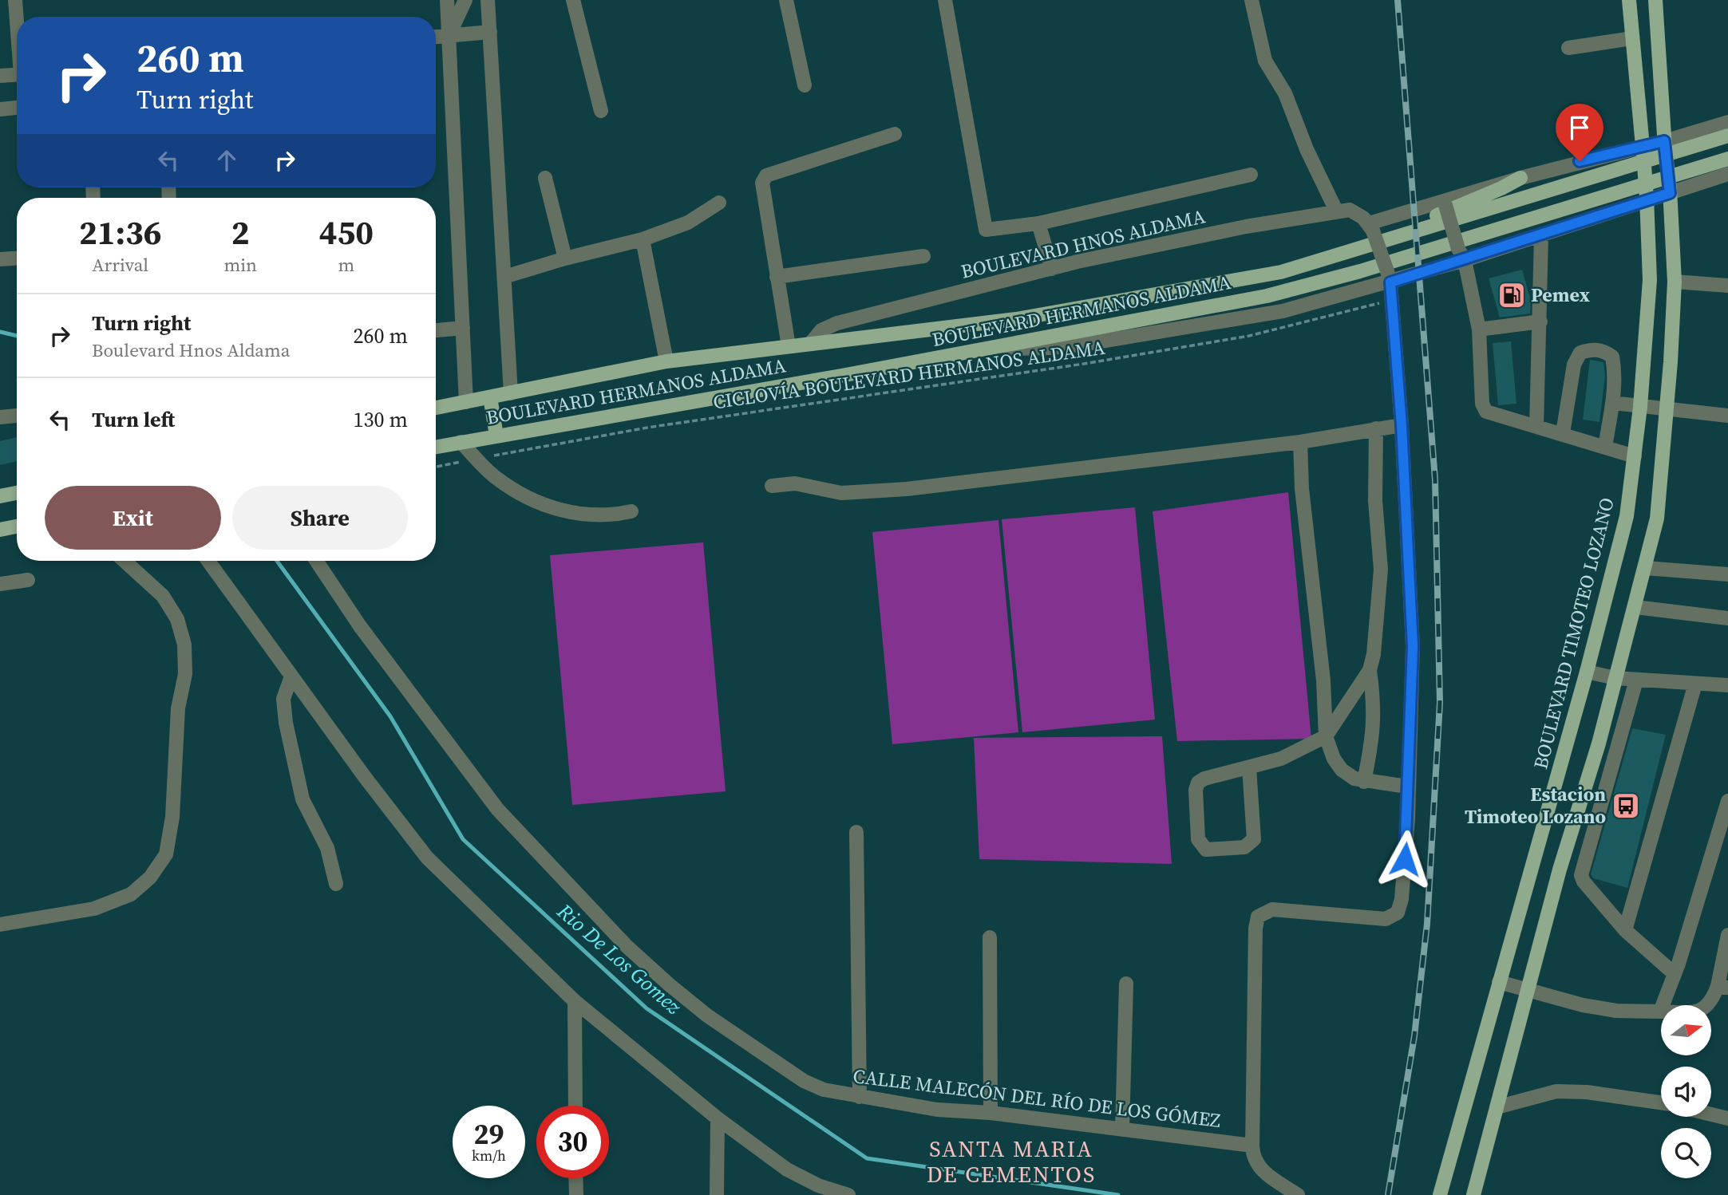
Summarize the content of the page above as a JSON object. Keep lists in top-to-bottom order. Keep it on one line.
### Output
{"streets":{"main road":["BOULEVARD HERMANOS ALDAMA","BOULEVARD TIMOTEO LOZANO"],"street":["BOULEVARD HNOS ALDAMA","CALLE MALECÓN DEL RÍO DE LOS GÓMEZ"],"path":["CICLOVÍA BOULEVARD HERMANOS ALDAMA"]},"crossings":[["BOULEVARD HNOS ALDAMA","BOULEVARD HERMANOS ALDAMA"]],"districts":["SANTA MARIA DE CEMENTOS"],"water":["Rio De Los Gomez"],"places":{"fuel station":["Pemex"],"bus stop":["Estacion Timoteo Lozano"]},"north":"right","page":{"turn":["260 m","Turn right"],"eta":["21:36","Arrival","2","min","450","m"],"list":[{"name":"Turn right","note":"Boulevard Hnos Aldama","value":"260 m"},{"name":"Turn left","value":"130 m"}],"buttons":["Exit","Share"],"speed":"29 km/h","limit":"30"}}
